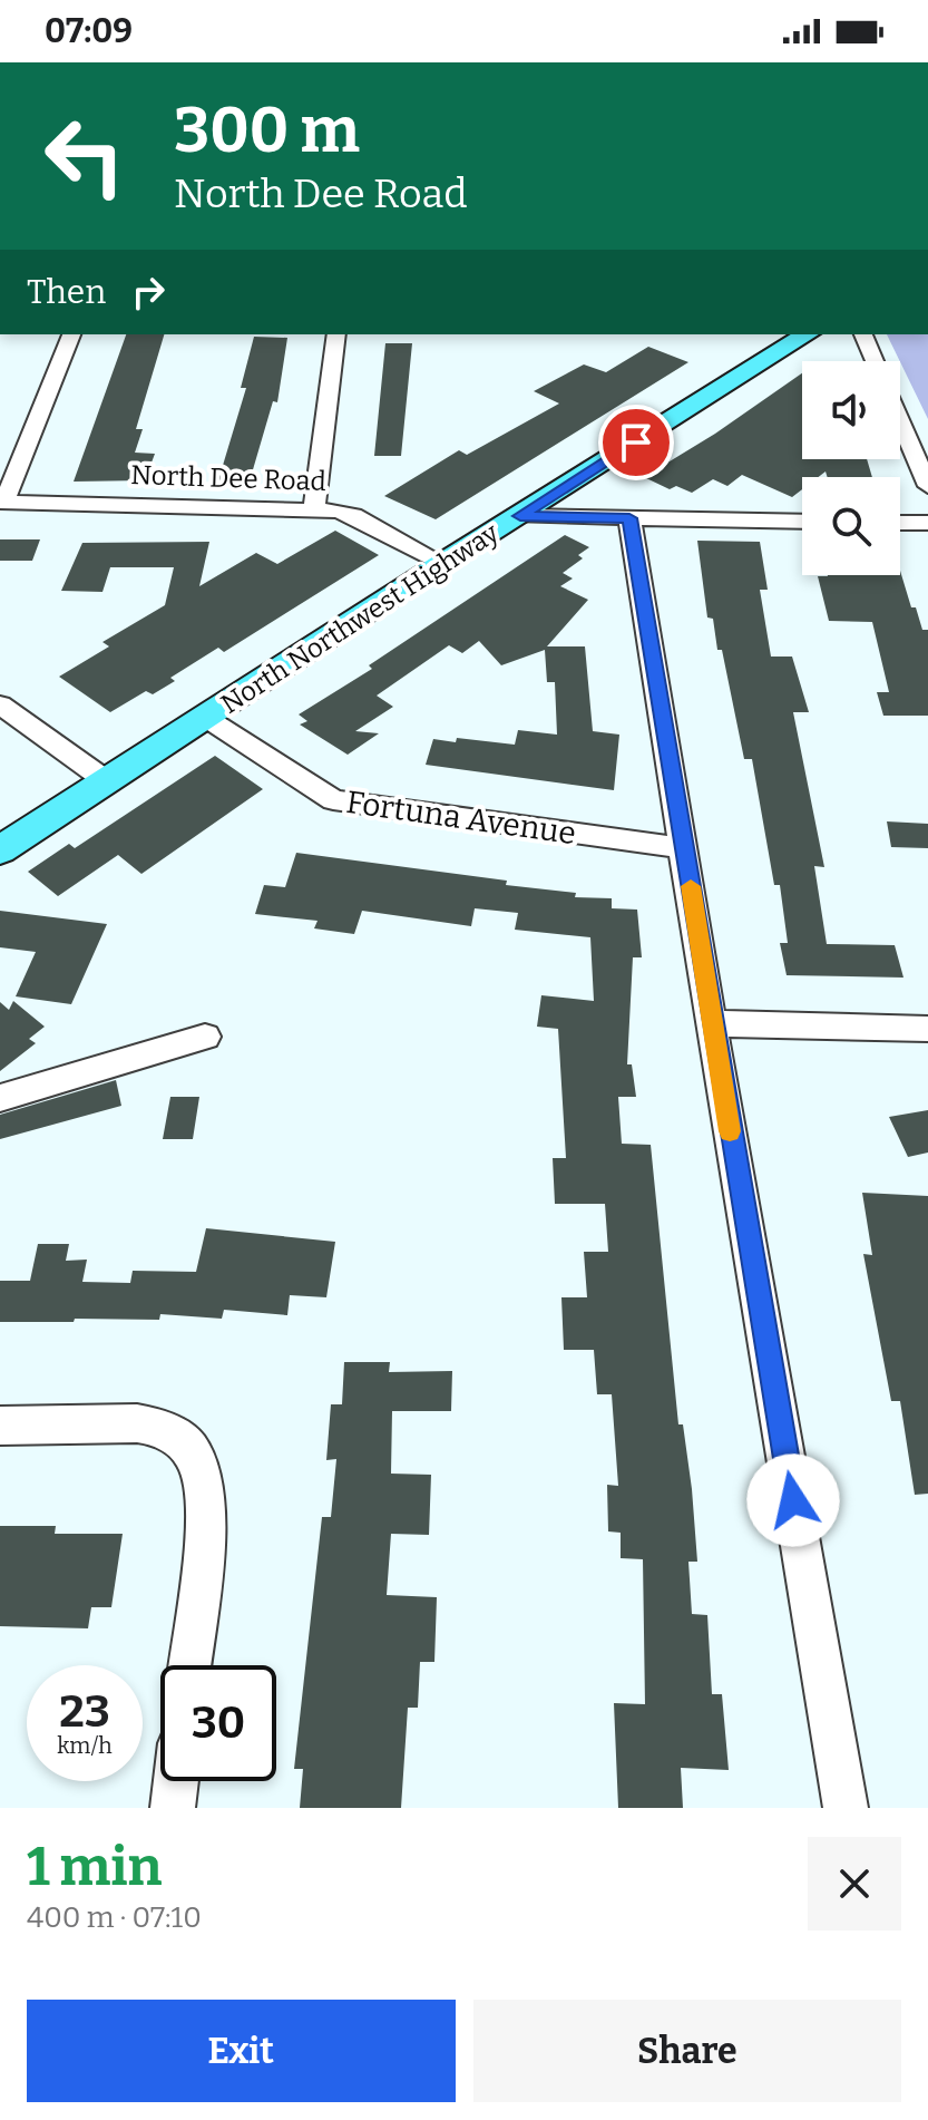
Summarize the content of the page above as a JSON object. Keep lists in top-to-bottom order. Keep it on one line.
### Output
{"streets":{"main road":["North Northwest Highway"],"street":["North Dee Road","Fortuna Avenue"]},"crossings":[["North Dee Road","North Northwest Highway"],["North Northwest Highway","Fortuna Avenue"]],"page":{"status":"07:09","turn":["300 m","North Dee Road"],"then":"Then","speed":"23 km/h","limit":"30","heading":["1 min","400 m · 07:10"],"buttons":["Exit","Share"]}}
